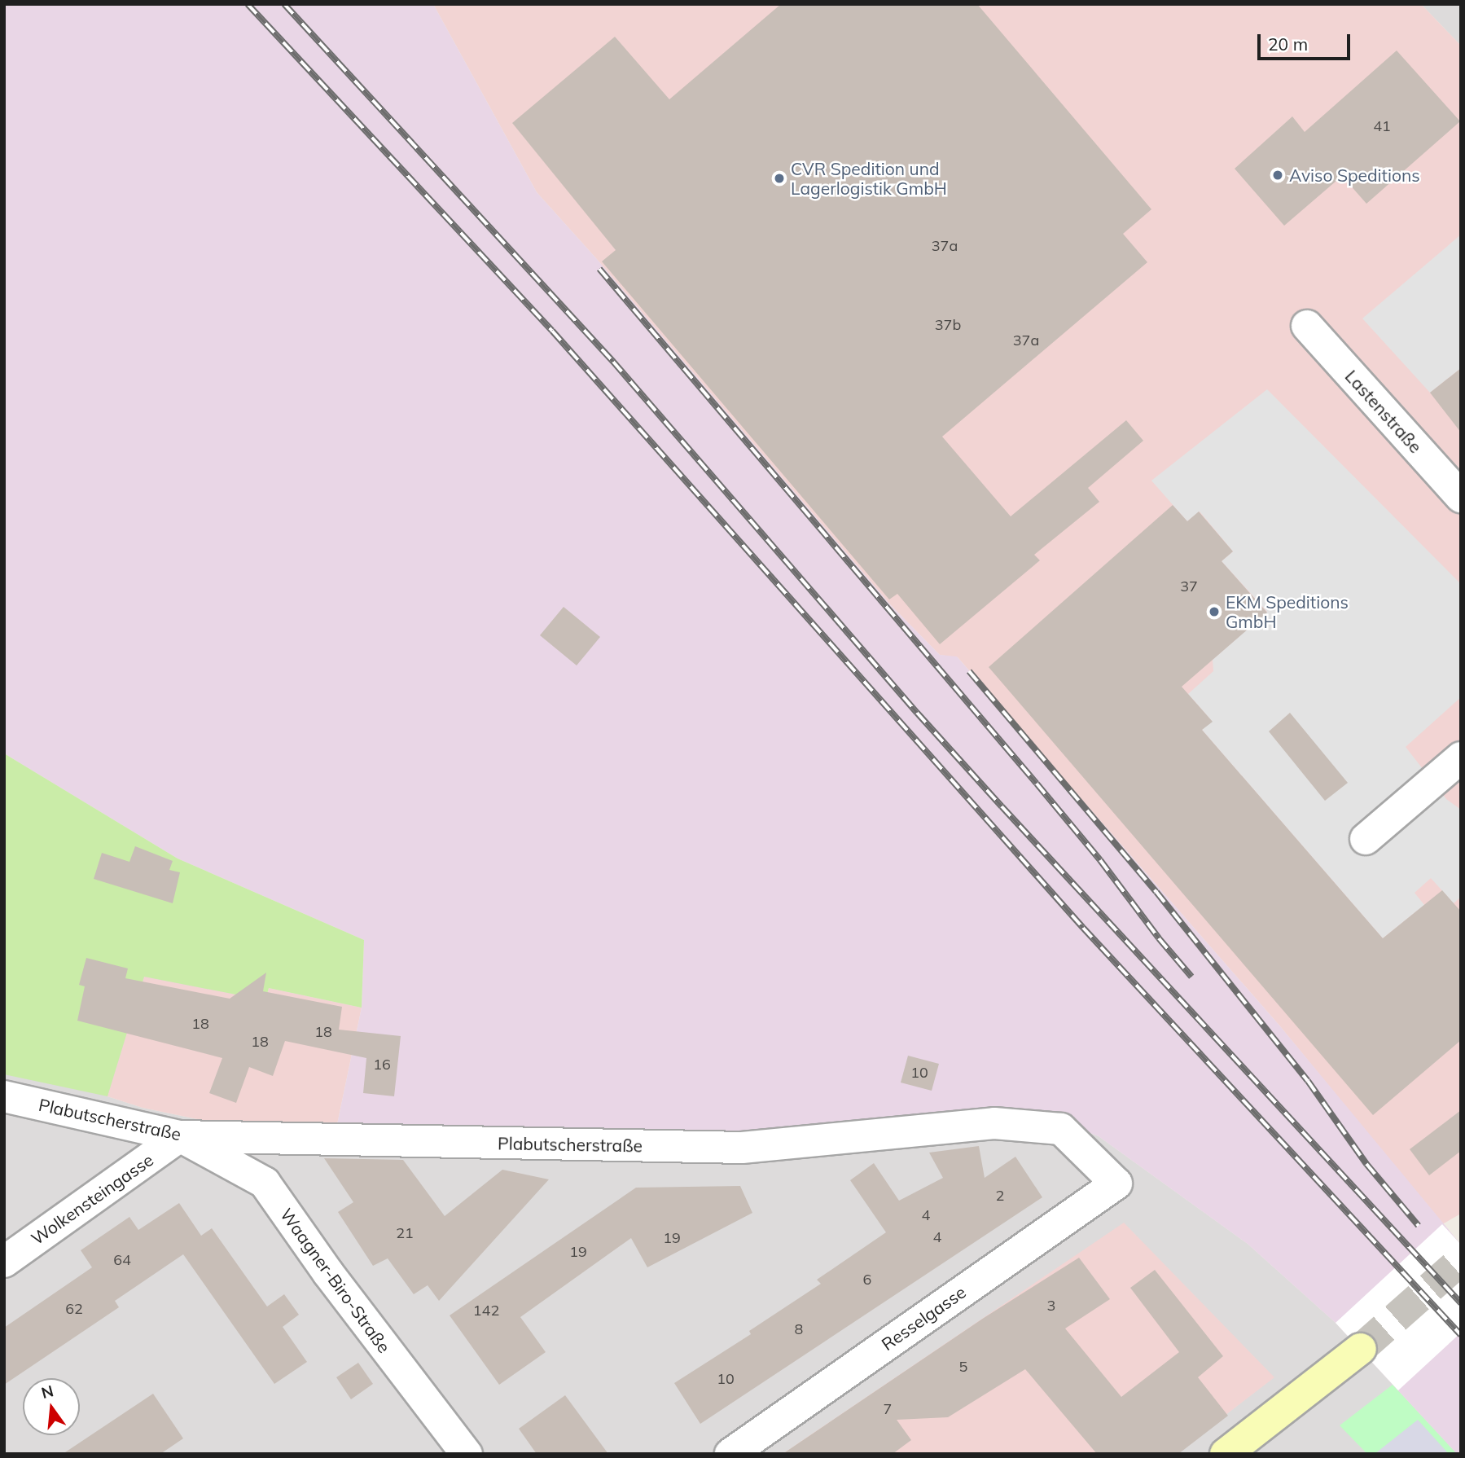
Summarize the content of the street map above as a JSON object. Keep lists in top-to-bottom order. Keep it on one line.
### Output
{"streets":{"street":["Lastenstraße","Plabutscherstraße","Wolkensteingasse","Waagner-Biro-Straße","Resselgasse"]},"crossings":[["Plabutscherstraße","Wolkensteingasse"],["Plabutscherstraße","Waagner-Biro-Straße"],["Plabutscherstraße","Resselgasse"],["Wolkensteingasse","Waagner-Biro-Straße"]],"places":["Aviso Speditions","CVR Spedition und Lagerlogistik GmbH","EKM Speditions GmbH"],"house_numbers":["41","37a","37b","37a","37","18","18","18","16","10","2","4","21","4","19","19","64","6","3","62","142","8","5","10","7"],"scale_bar":"20 m","north":"top"}
